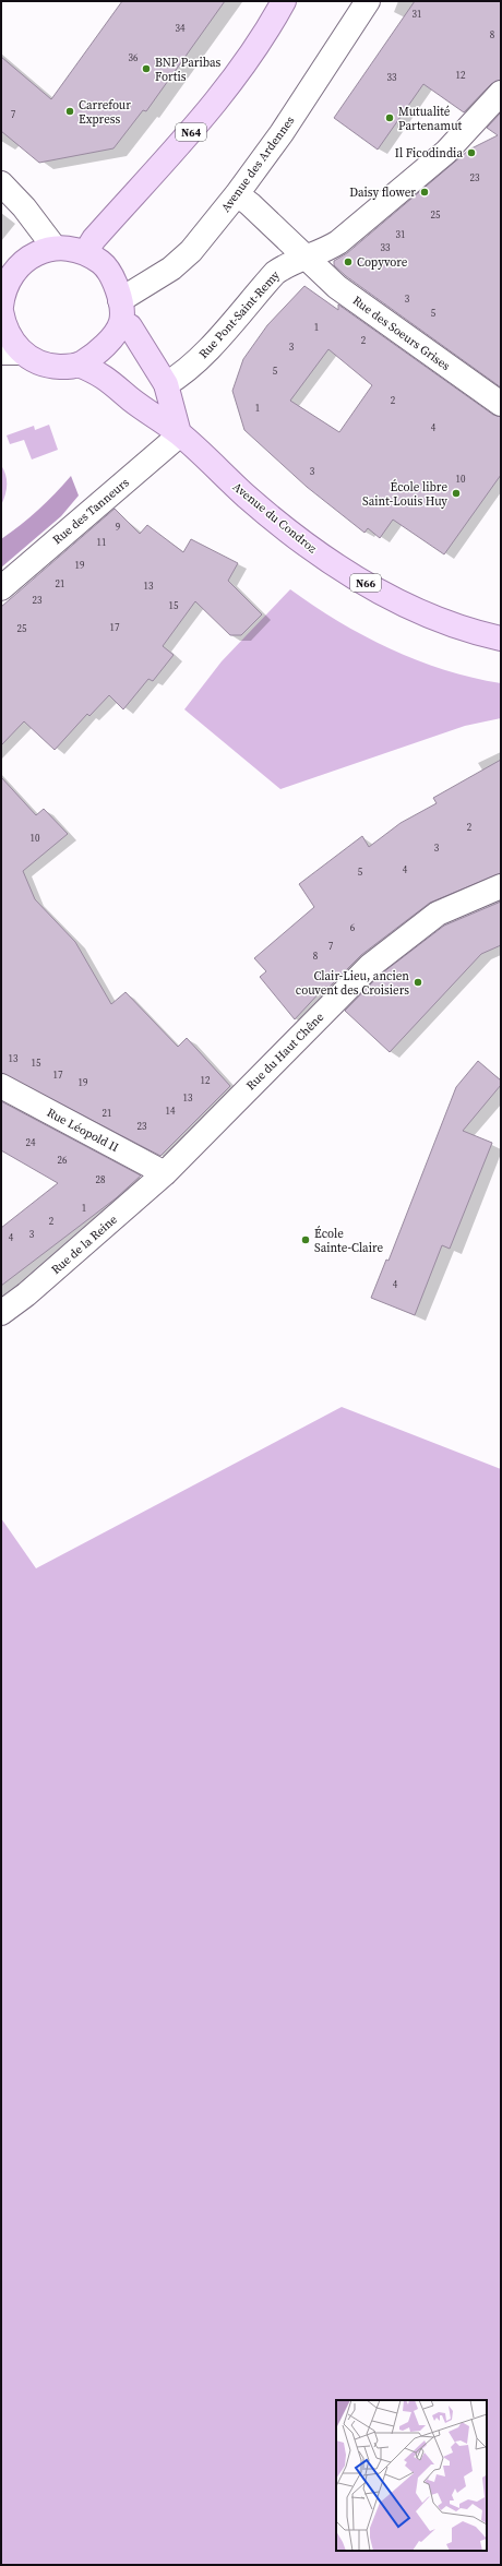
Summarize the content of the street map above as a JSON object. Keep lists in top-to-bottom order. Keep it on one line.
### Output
{"streets":{"main road":["N64","Avenue du Condroz","N66"],"street":["Avenue des Ardennes","Rue Pont-Saint-Remy","Rue des Soeurs Grises","Rue des Tanneurs","Rue du Haut Chêne","Rue Léopold II","Rue de la Reine"]},"crossings":[["Rue Pont-Saint-Remy","Rue des Soeurs Grises"],["Rue des Tanneurs","Avenue du Condroz"],["Rue du Haut Chêne","Rue Léopold II"],["Rue du Haut Chêne","Rue de la Reine"],["Rue Léopold II","Rue de la Reine"]],"places":["BNP Paribas Fortis","Carrefour Express","Mutualité Partenamut","Il Ficodindia","Daisy flower","Copyvore","École libre Saint-Louis Huy","Clair-Lieu, ancien couvent des Croisiers","École Sainte-Claire"],"house_numbers":["31","34","8","36","12","33","7","23","25","31","33","3","5","1","2","3","5","2","1","4","3","10","9","11","19","21","13","23","15","17","25","2","10","3","4","5","6","7","8","13","15","17","12","19","13","14","21","23","24","26","28","1","2","3","4","4"]}
